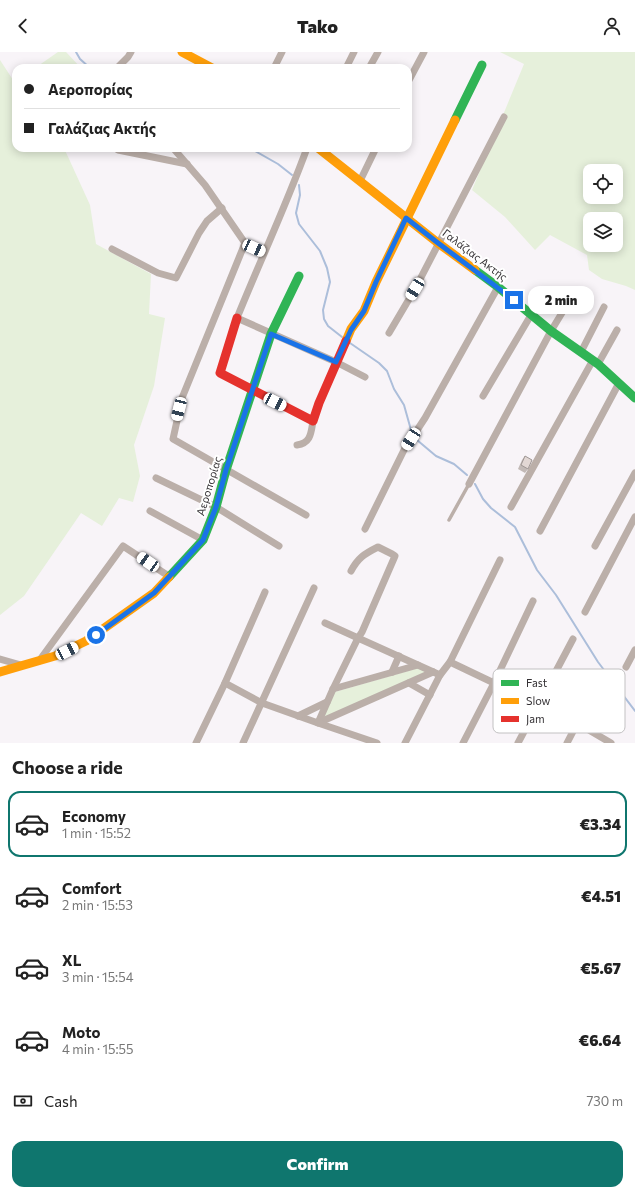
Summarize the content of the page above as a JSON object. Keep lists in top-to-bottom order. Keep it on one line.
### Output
{"streets":{"street":["Γαλάζιας Ακτής","Αεροπορίας"]},"legend":["Fast","Slow","Jam"],"page":{"header":"Tako","banner":["Αεροπορίας","Γαλάζιας Ακτής"],"bubble":"2 min","heading":"Choose a ride","list":[{"name":"Economy","note":"1 min · 15:52","value":"€3.34"},{"name":"Comfort","note":"2 min · 15:53","value":"€4.51"},{"name":"XL","note":"3 min · 15:54","value":"€5.67"},{"name":"Moto","note":"4 min · 15:55","value":"€6.64"}],"pay":["Cash","730 m"],"buttons":"Confirm"}}
